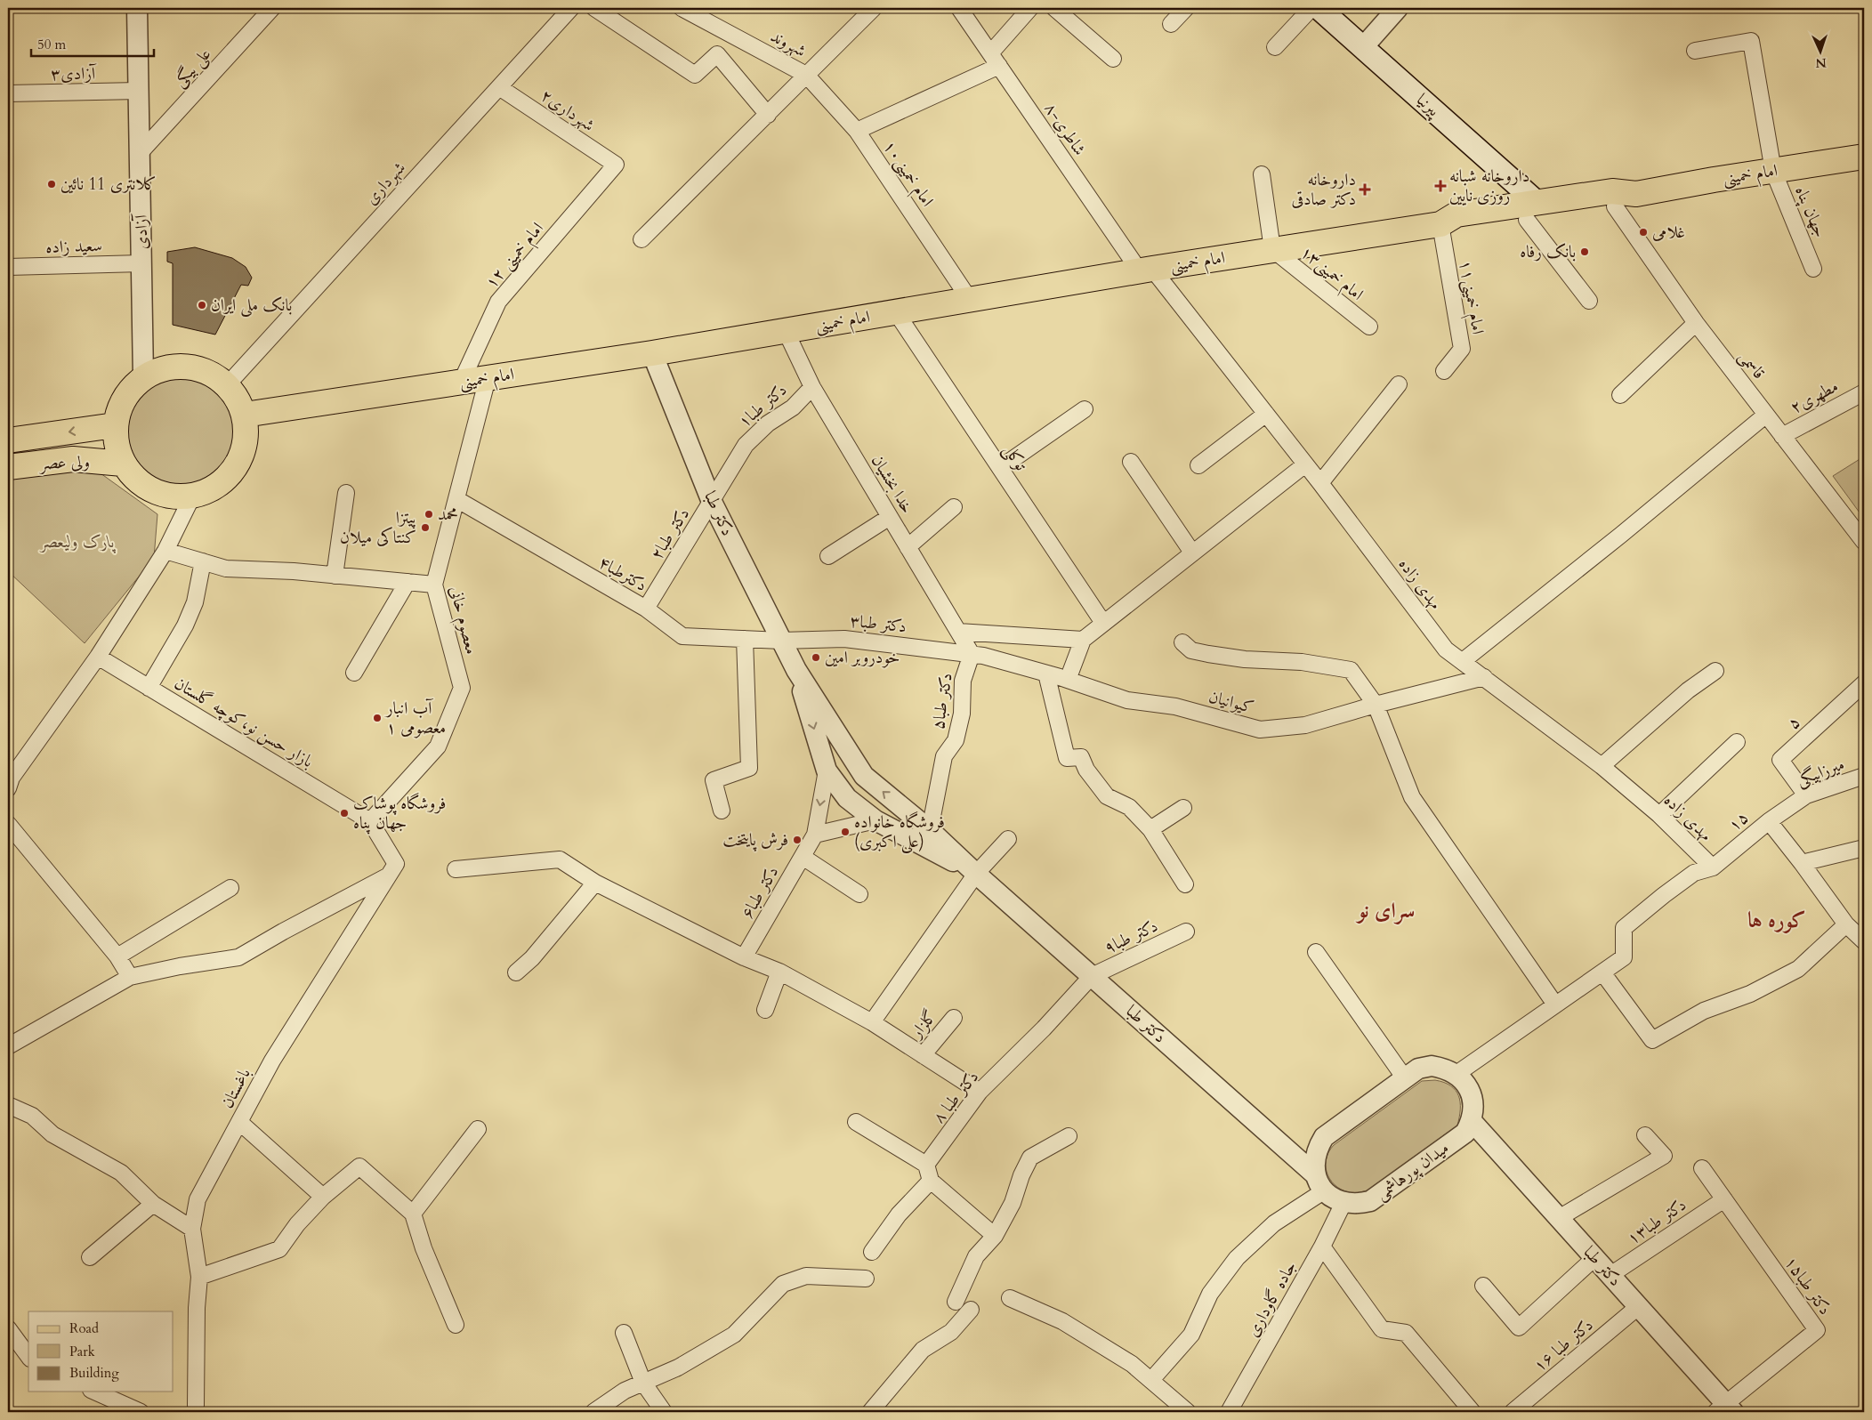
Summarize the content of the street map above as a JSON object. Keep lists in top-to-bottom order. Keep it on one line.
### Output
{"streets":{"main road":["پیرنیا","امام خمینی","ولی عصر"],"street":["شهروند","علی بیگی","آزادی۳","شهرداری۲","۸-شاطری","امام خمینی۱۰","شهرداری","جهان پناه","آزادی","سعید زاده","امام خمینی ۱۲","امام خمینی۱۳","امام خمینی۱۱","قاسمی","مطهری۲","دکتر طبا۱","توکلی","خدا بخشیان","دکتر طبا","دکتر طبا۲","دکترطبا۴","مهدی زاده","معصوم خانی","دکتر طبا۳","دکتر طبا۵","کیوانیان","بازار حسن نو،کوچه گلستان","۵","میرزابیگی","۱۵","دکتر طبا۶","دکتر طبا۹","گلزار","باغستان","دکتر طبا ۸","میدان پورهاشمی","دکتر طبا۱۳","دکتر طبا۱۵","جاده گاوداری","دکتر طبا ۱۶"]},"crossings":[["شهروند","امام خمینی۱۰"],["علی بیگی","آزادی"],["آزادی۳","آزادی"],["پیرنیا","امام خمینی"],["شهرداری۲","شهرداری"],["شهرداری۲","امام خمینی ۱۲"],["۸-شاطری","امام خمینی"],["۸-شاطری","مهدی زاده"],["امام خمینی۱۰","امام خمینی"],["امام خمینی","شهرداری"],["امام خمینی","جهان پناه"],["امام خمینی","آزادی"],["امام خمینی","امام خمینی ۱۲"],["امام خمینی","امام خمینی۱۳"],["امام خمینی","امام خمینی۱۱"],["امام خمینی","قاسمی"],["امام خمینی","توکلی"],["امام خمینی","ولی عصر"],["امام خمینی","خدا بخشیان"],["امام خمینی","دکتر طبا"],["امام خمینی","مهدی زاده"],["امام خمینی","معصوم خانی"],["شهرداری","آزادی"],["شهرداری","ولی عصر"],["آزادی","سعید زاده"],["آزادی","ولی عصر"],["قاسمی","مطهری۲"],["دکتر طبا۱","خدا بخشیان"],["دکتر طبا۱","دکتر طبا"],["دکتر طبا۱","دکتر طبا۲"],["خدا بخشیان","دکتر طبا۳"],["خدا بخشیان","دکتر طبا۵"],["خدا بخشیان","کیوانیان"],["دکتر طبا","دکتر طبا۲"],["دکتر طبا","دکترطبا۴"],["دکتر طبا","دکتر طبا۳"],["دکتر طبا","دکتر طبا۵"],["دکتر طبا","دکتر طبا۶"],["دکتر طبا","دکتر طبا۹"],["دکتر طبا","دکتر طبا ۸"],["دکتر طبا","میدان پورهاشمی"],["دکتر طبا","دکتر طبا۱۳"],["دکتر طبا","دکتر طبا۱۵"],["دکتر طبا","دکتر طبا ۱۶"],["دکتر طبا۲","دکترطبا۴"],["دکترطبا۴","معصوم خانی"],["دکترطبا۴","دکتر طبا۳"],["مهدی زاده","کیوانیان"],["مهدی زاده","۱۵"],["معصوم خانی","بازار حسن نو،کوچه گلستان"],["معصوم خانی","باغستان"],["دکتر طبا۳","دکتر طبا۵"],["دکتر طبا۳","کیوانیان"],["دکتر طبا۵","کیوانیان"],["بازار حسن نو،کوچه گلستان","باغستان"],["۵","میرزابیگی"],["میرزابیگی","۱۵"],["دکتر طبا۹","دکتر طبا ۸"],["میدان پورهاشمی","جاده گاوداری"],["دکتر طبا۱۳","دکتر طبا۱۵"]],"districts":["سرای نو","کوره ها"],"parks":["پارک ولیعصر"],"places":{"other":["کلانتری 11 نائین","غلامی","بانک رفاه","بانک ملی ایران","محمد","پیتزا کنتاکی میلان","خودروبر امین","آب انبار معصومی ۱","فروشگاه پوشاک جهان پناه","فروشگاه خانواده (علی اکبری)","فرش پایتخت"],"health":["داروخانه شبانه روزی نایین","داروخانه دکتر صادقی"]},"legend":["Road","Park","Building"],"scale_bar":"50 m","north":"bottom"}
